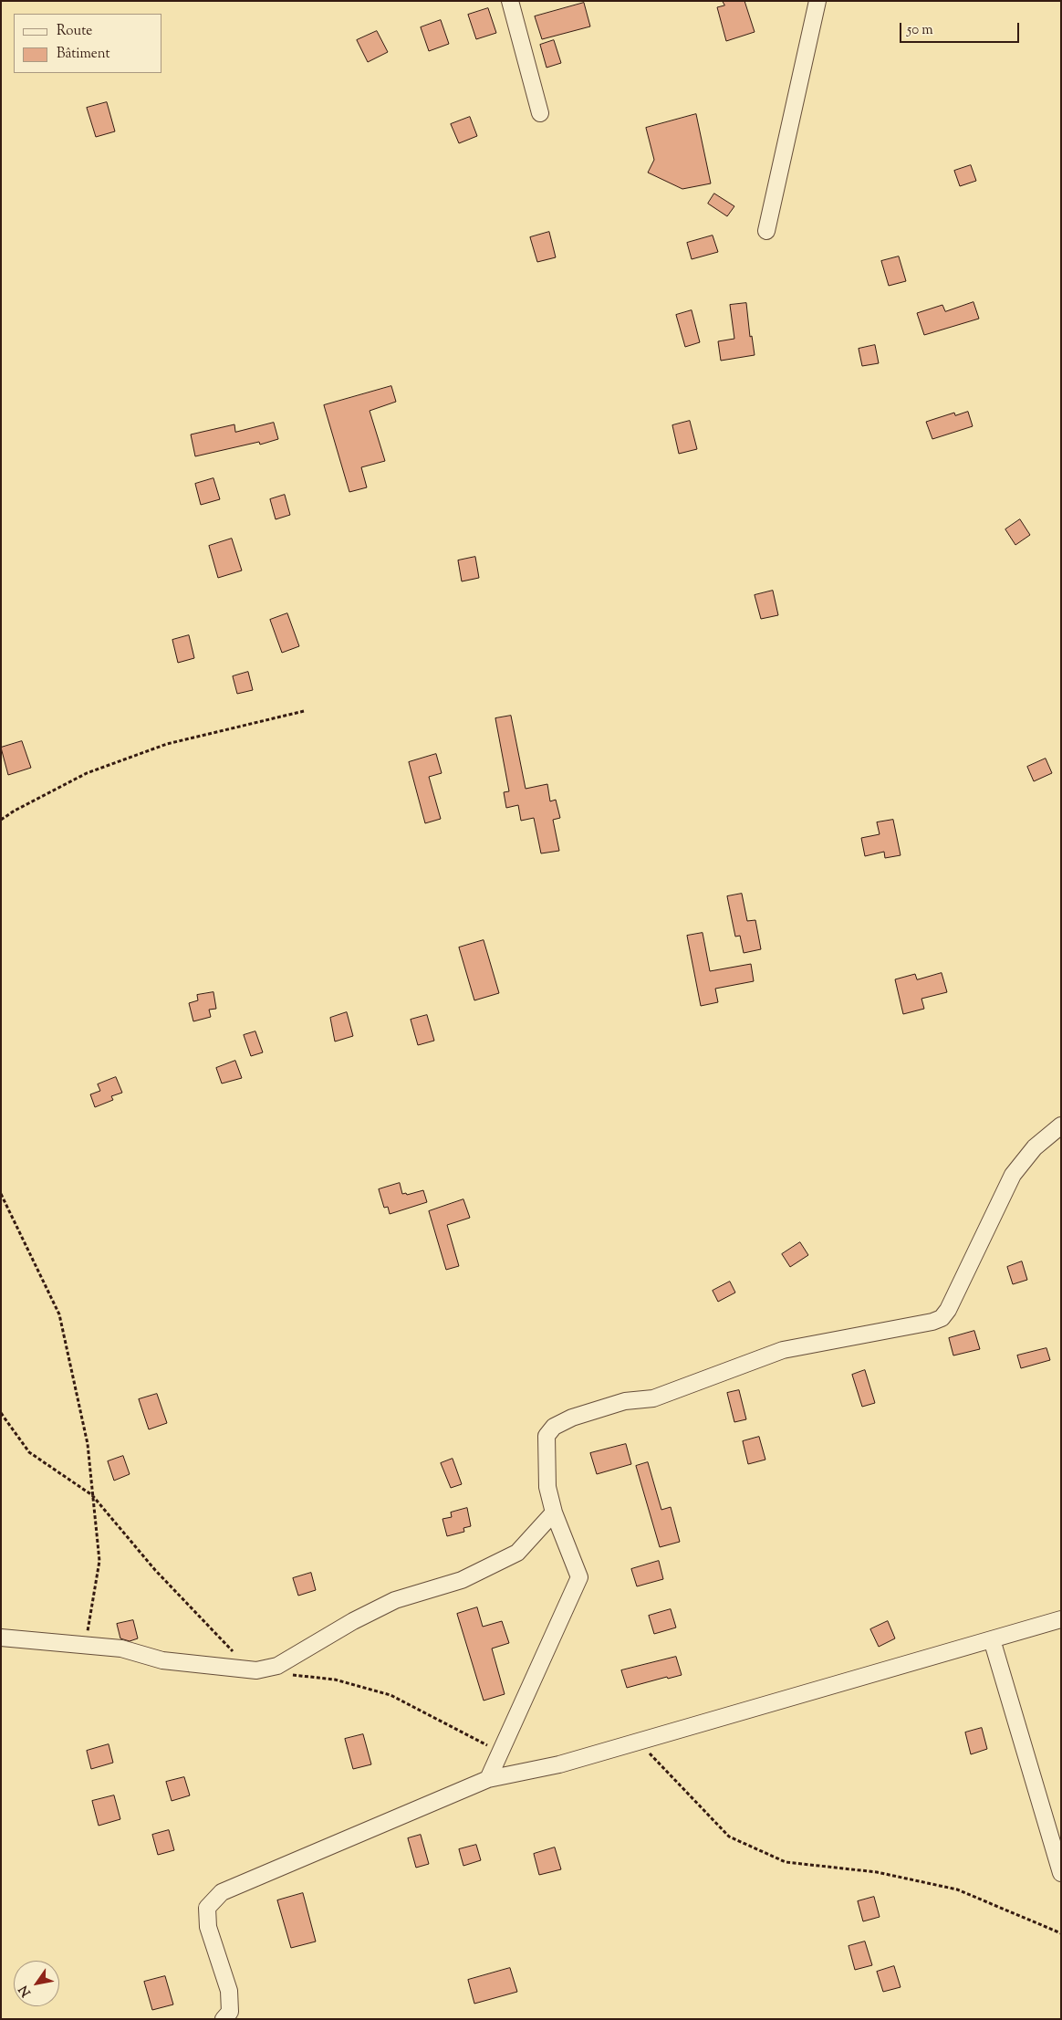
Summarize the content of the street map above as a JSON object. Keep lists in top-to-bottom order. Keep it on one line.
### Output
{"legend":["Route","Bâtiment"],"scale_bar":"50 m","north":"bottom left"}
